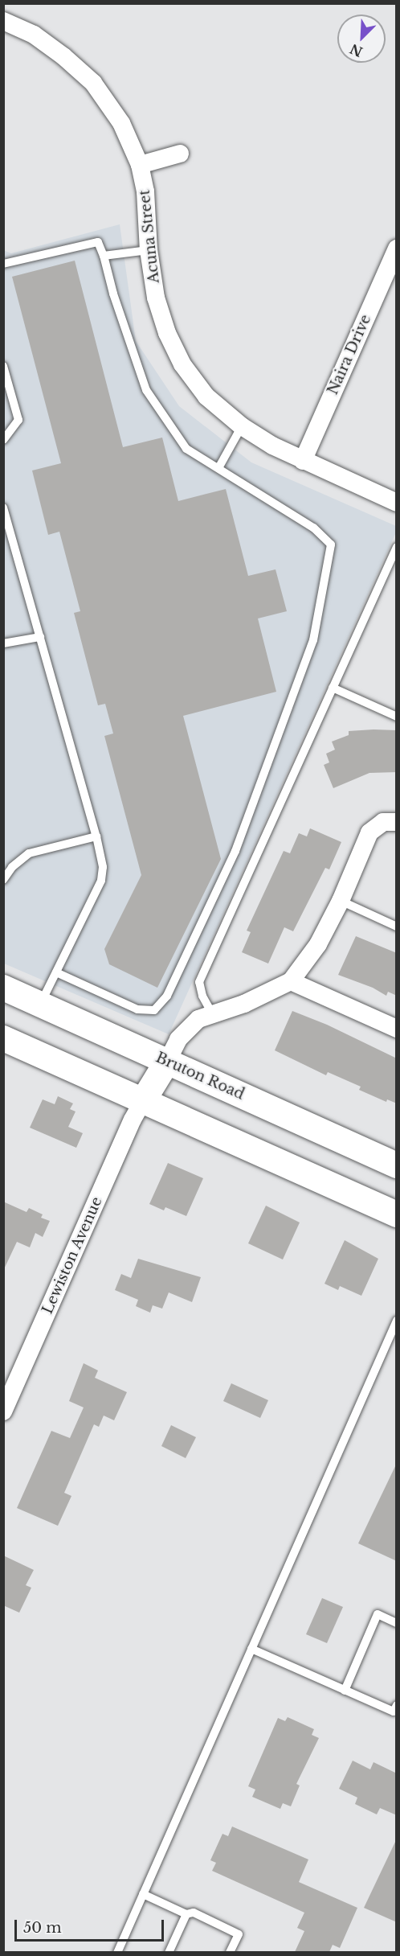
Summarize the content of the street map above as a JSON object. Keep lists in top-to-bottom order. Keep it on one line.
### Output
{"streets":{"main road":["Bruton Road"],"street":["Acuna Street","Naira Drive","Lewiston Avenue"]},"crossings":[["Acuna Street","Naira Drive"]],"scale_bar":"50 m","north":"bottom left"}
